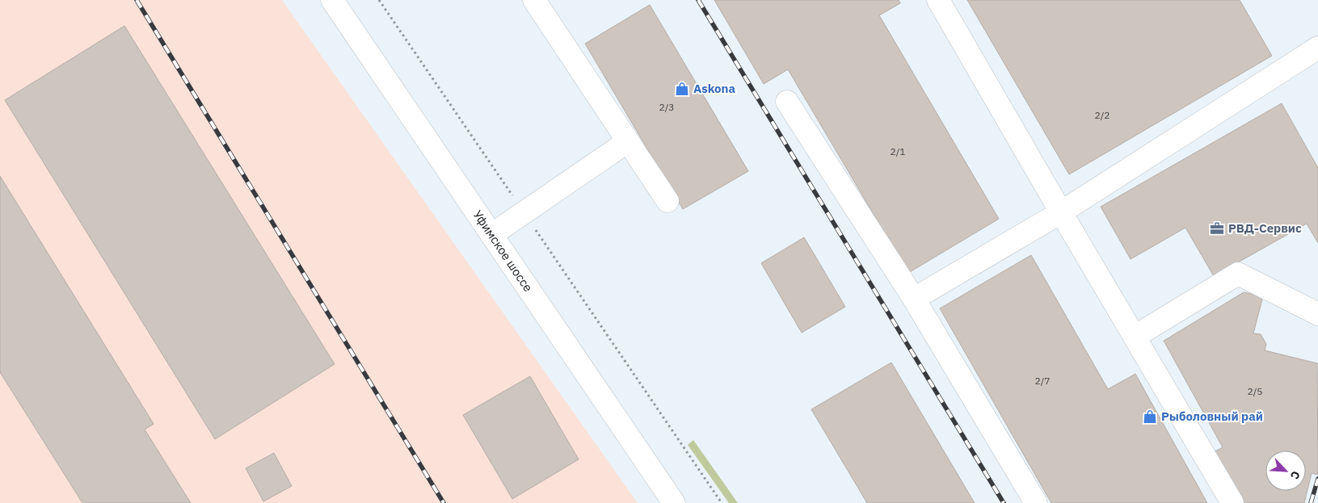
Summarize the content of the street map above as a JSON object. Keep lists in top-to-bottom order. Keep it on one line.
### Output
{"streets":{"main road":["Уфимское шоссе"]},"places":{"shop":["Askona","Рыболовный рай"],"office":["РВД-Сервис"]},"house_numbers":["2/3","2/2","2/1","2/7","2/5"],"north":"bottom right"}
